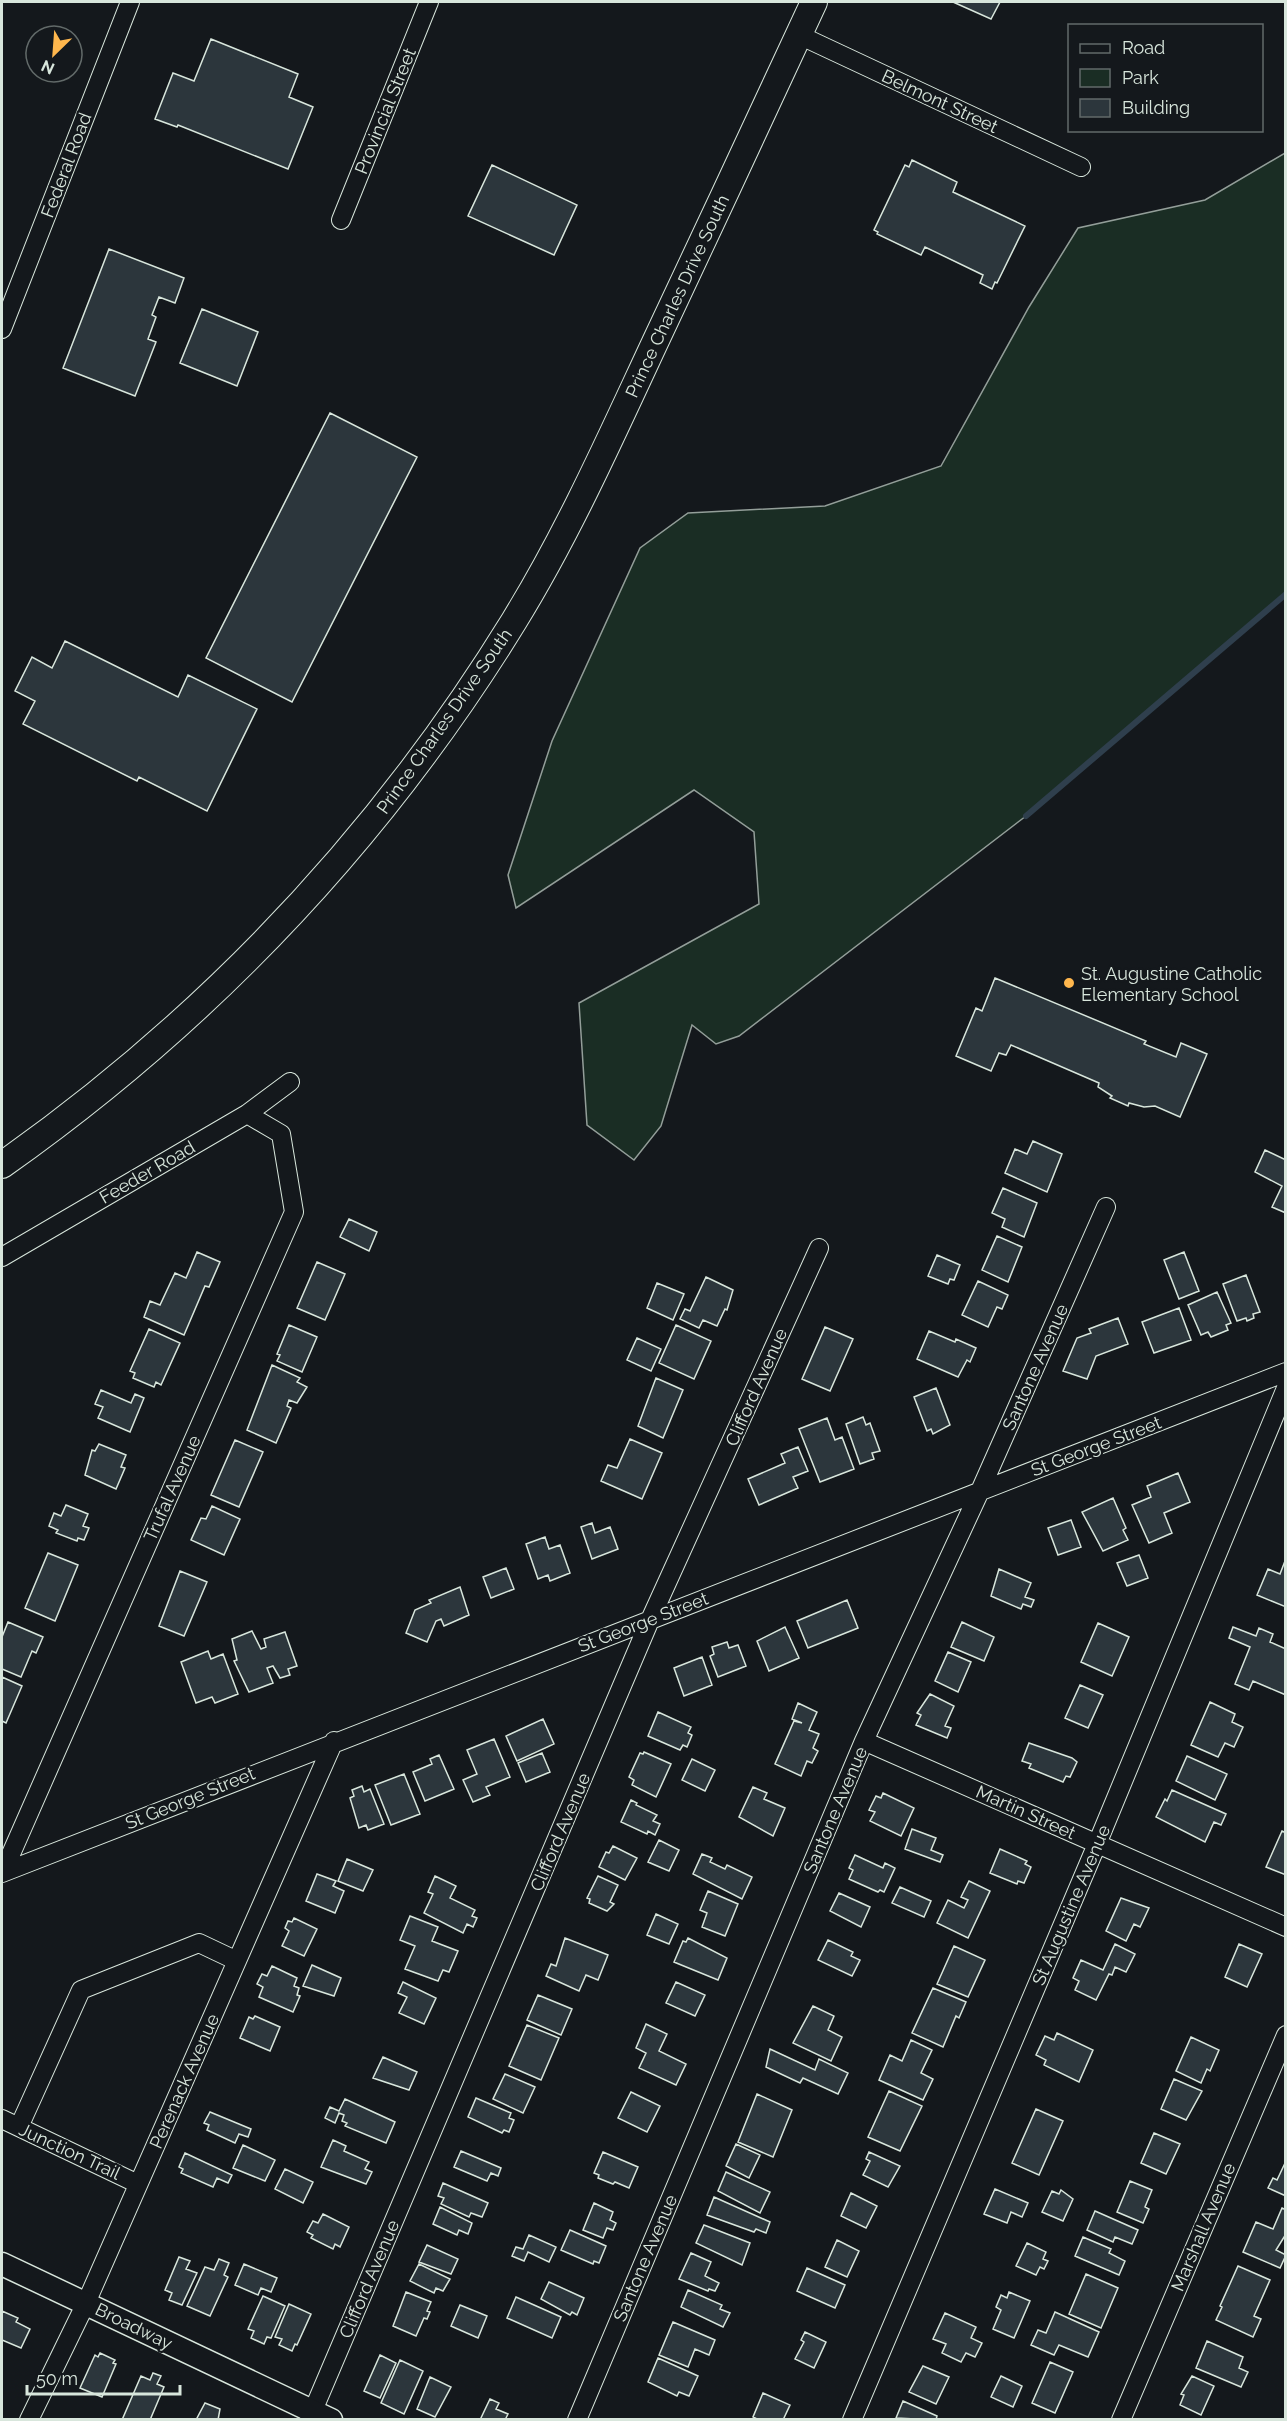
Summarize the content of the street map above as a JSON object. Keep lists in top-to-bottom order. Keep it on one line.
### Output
{"streets":{"main road":["Prince Charles Drive South"],"street":["Belmont Street","Provincial Street","Federal Road","Feeder Road","Santone Avenue","Clifford Avenue","St George Street","Trufal Avenue","Martin Street","St Augustine Avenue","Perenack Avenue","Junction Trail","Marshall Avenue","Broadway"]},"crossings":[["Belmont Street","Prince Charles Drive South"],["Feeder Road","Trufal Avenue"],["Santone Avenue","St George Street"],["Santone Avenue","Martin Street"],["Clifford Avenue","St George Street"],["Clifford Avenue","Broadway"],["St George Street","Trufal Avenue"],["St George Street","Perenack Avenue"],["Martin Street","St Augustine Avenue"],["Perenack Avenue","Junction Trail"],["Perenack Avenue","Broadway"]],"places":["St. Augustine Catholic Elementary School"],"legend":["Road","Park","Building"],"scale_bar":"50 m","north":"bottom left"}
